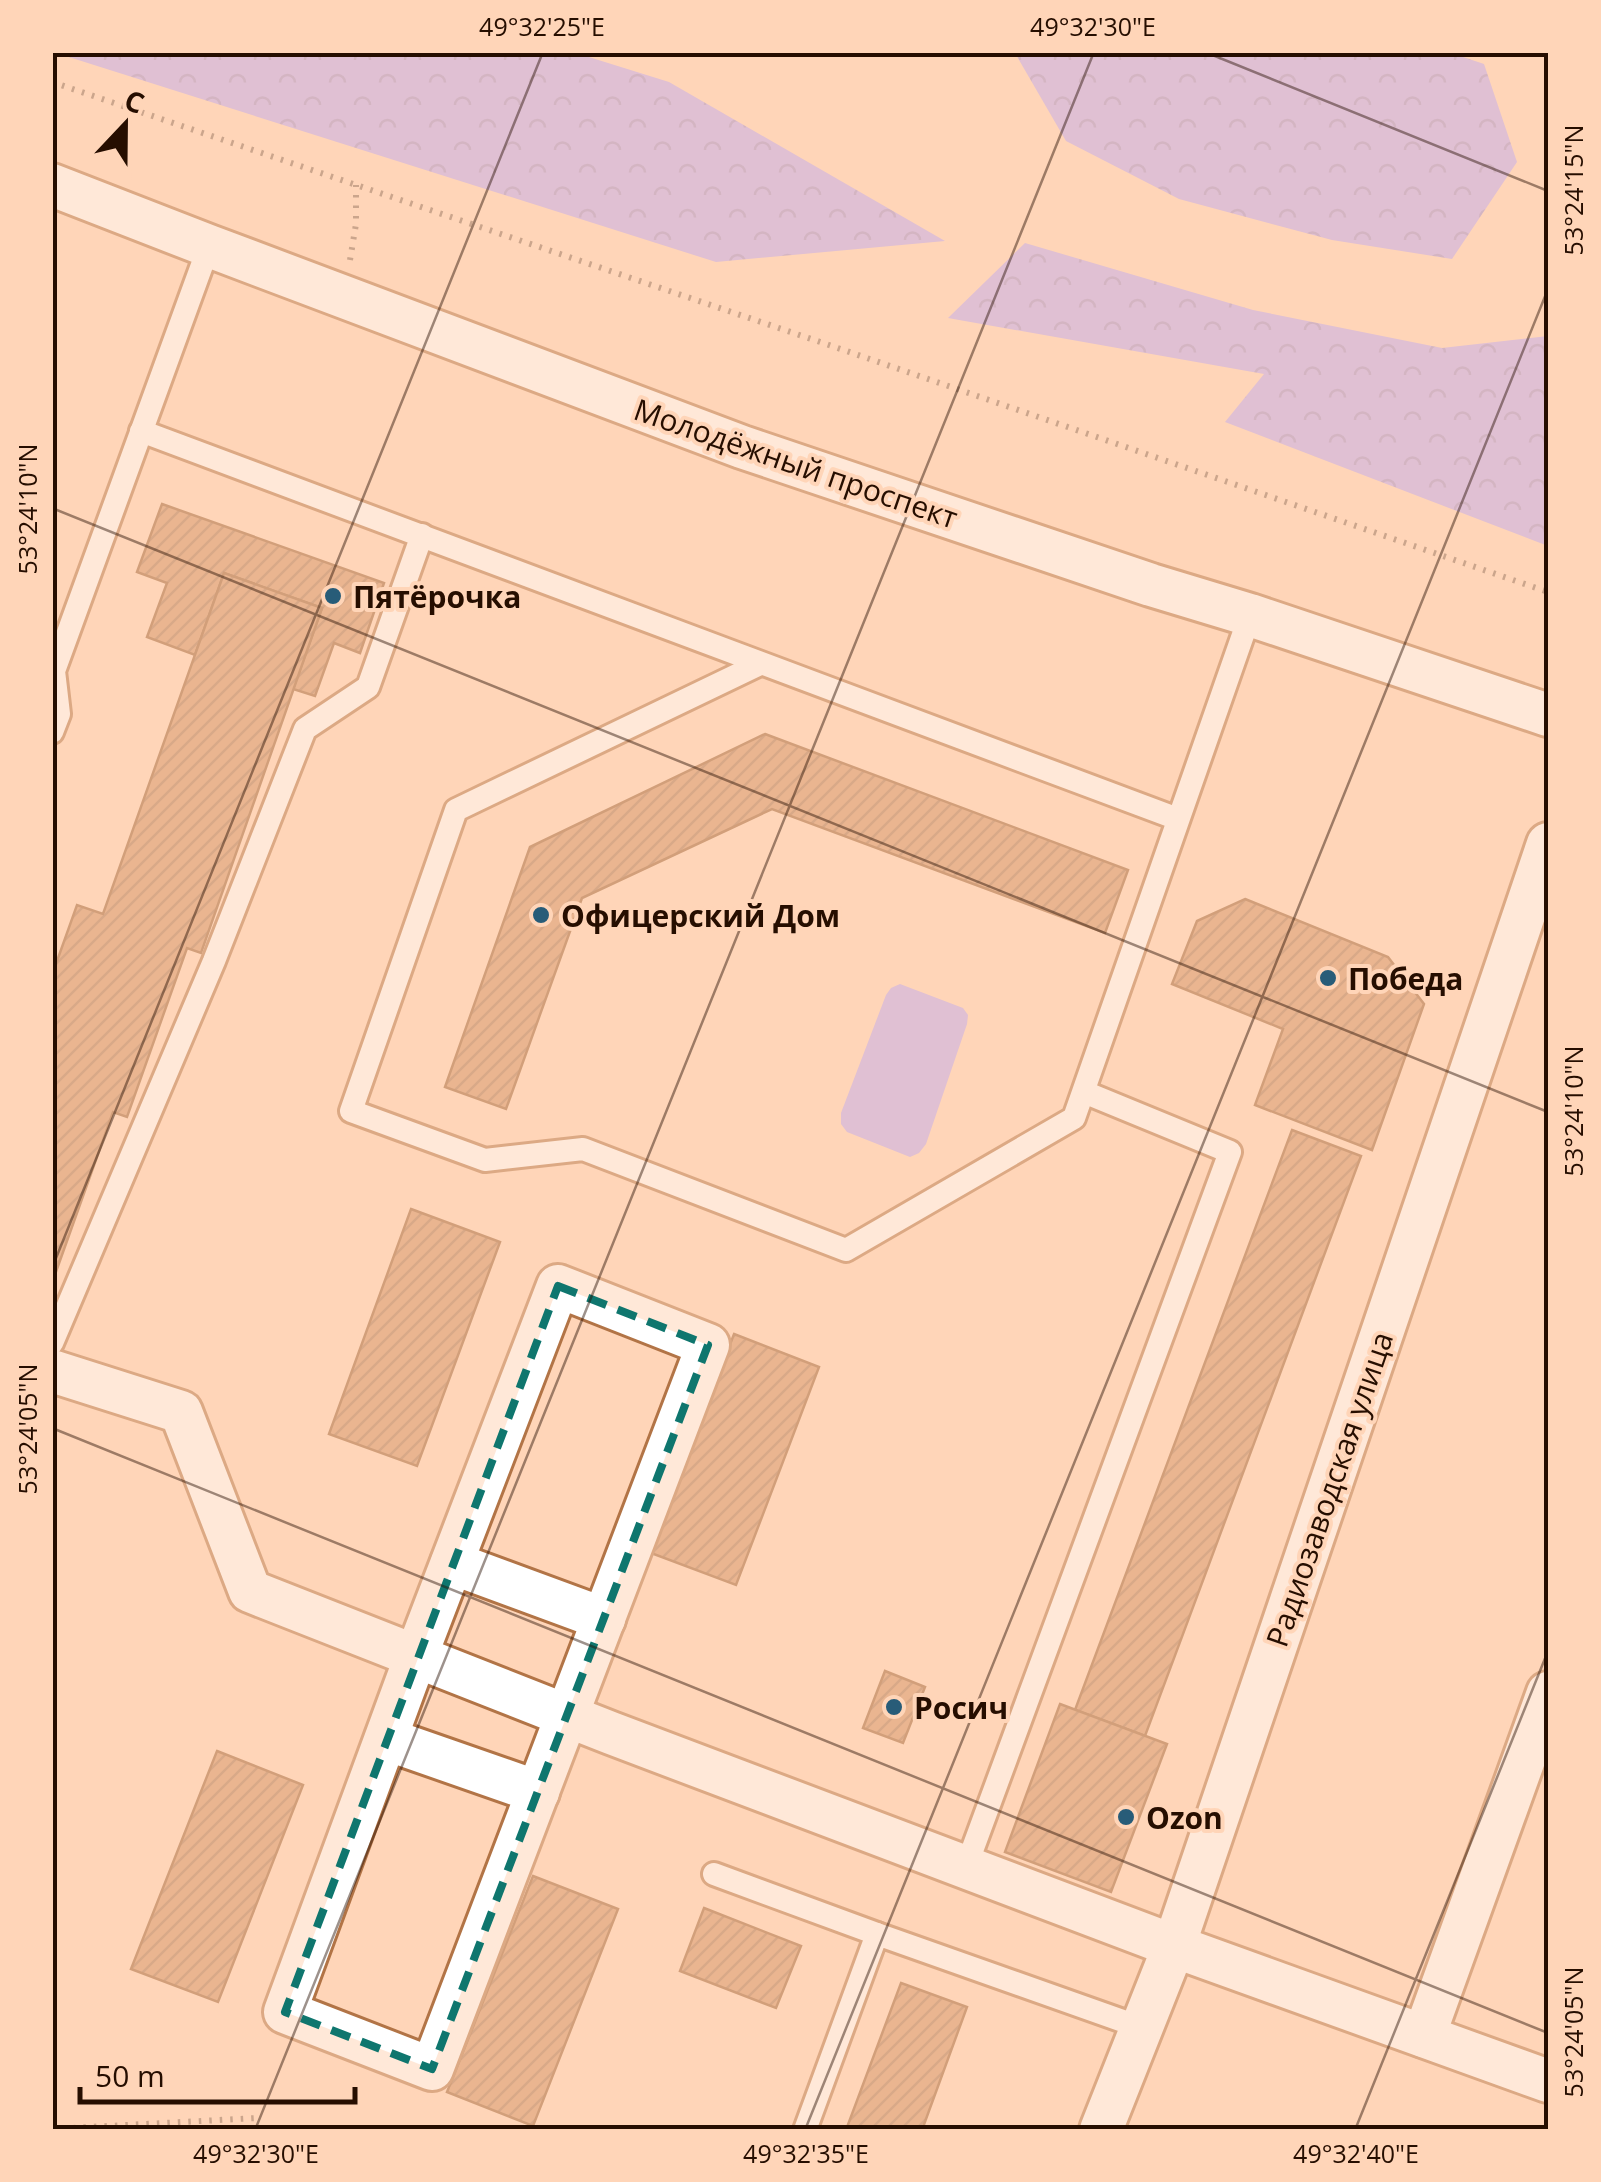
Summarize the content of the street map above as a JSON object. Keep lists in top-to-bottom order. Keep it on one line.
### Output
{"streets":{"street":["Молодёжный проспект","Радиозаводская улица"]},"places":["Пятёрочка","Офицерский Дом","Победа","Росич","Ozon"],"scale_bar":"50 m","north":"top","coordinates":["49°32'25\"E","49°32'30\"E","53°24'15\"N","53°24'10\"N","53°24'05\"N","49°32'35\"E","49°32'40\"E"]}
